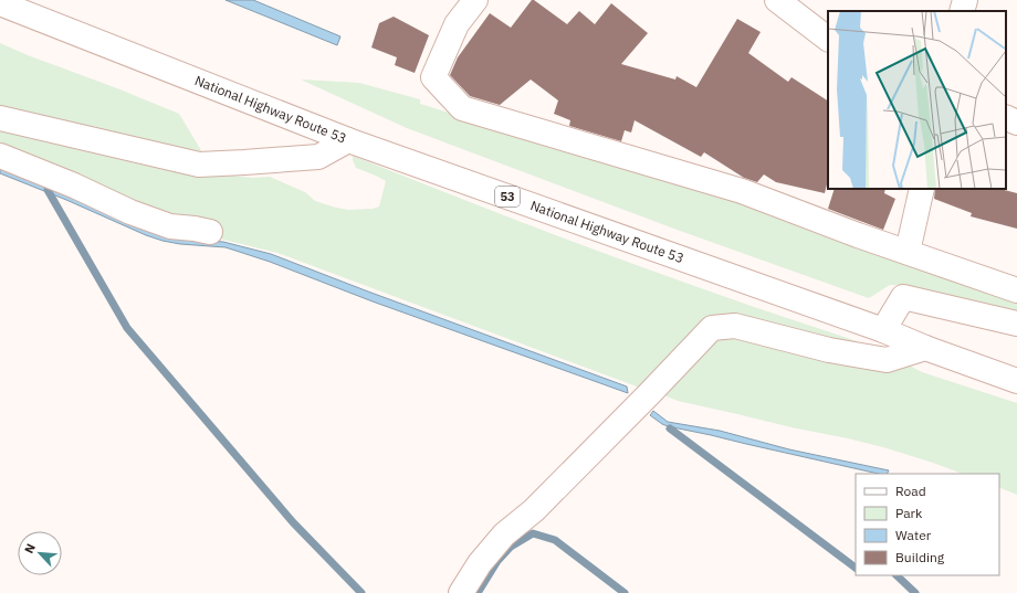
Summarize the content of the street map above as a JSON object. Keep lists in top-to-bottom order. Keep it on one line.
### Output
{"streets":{"main road":["National Highway Route 53","53"]},"legend":["Road","Park","Water","Building"],"north":"top left"}
